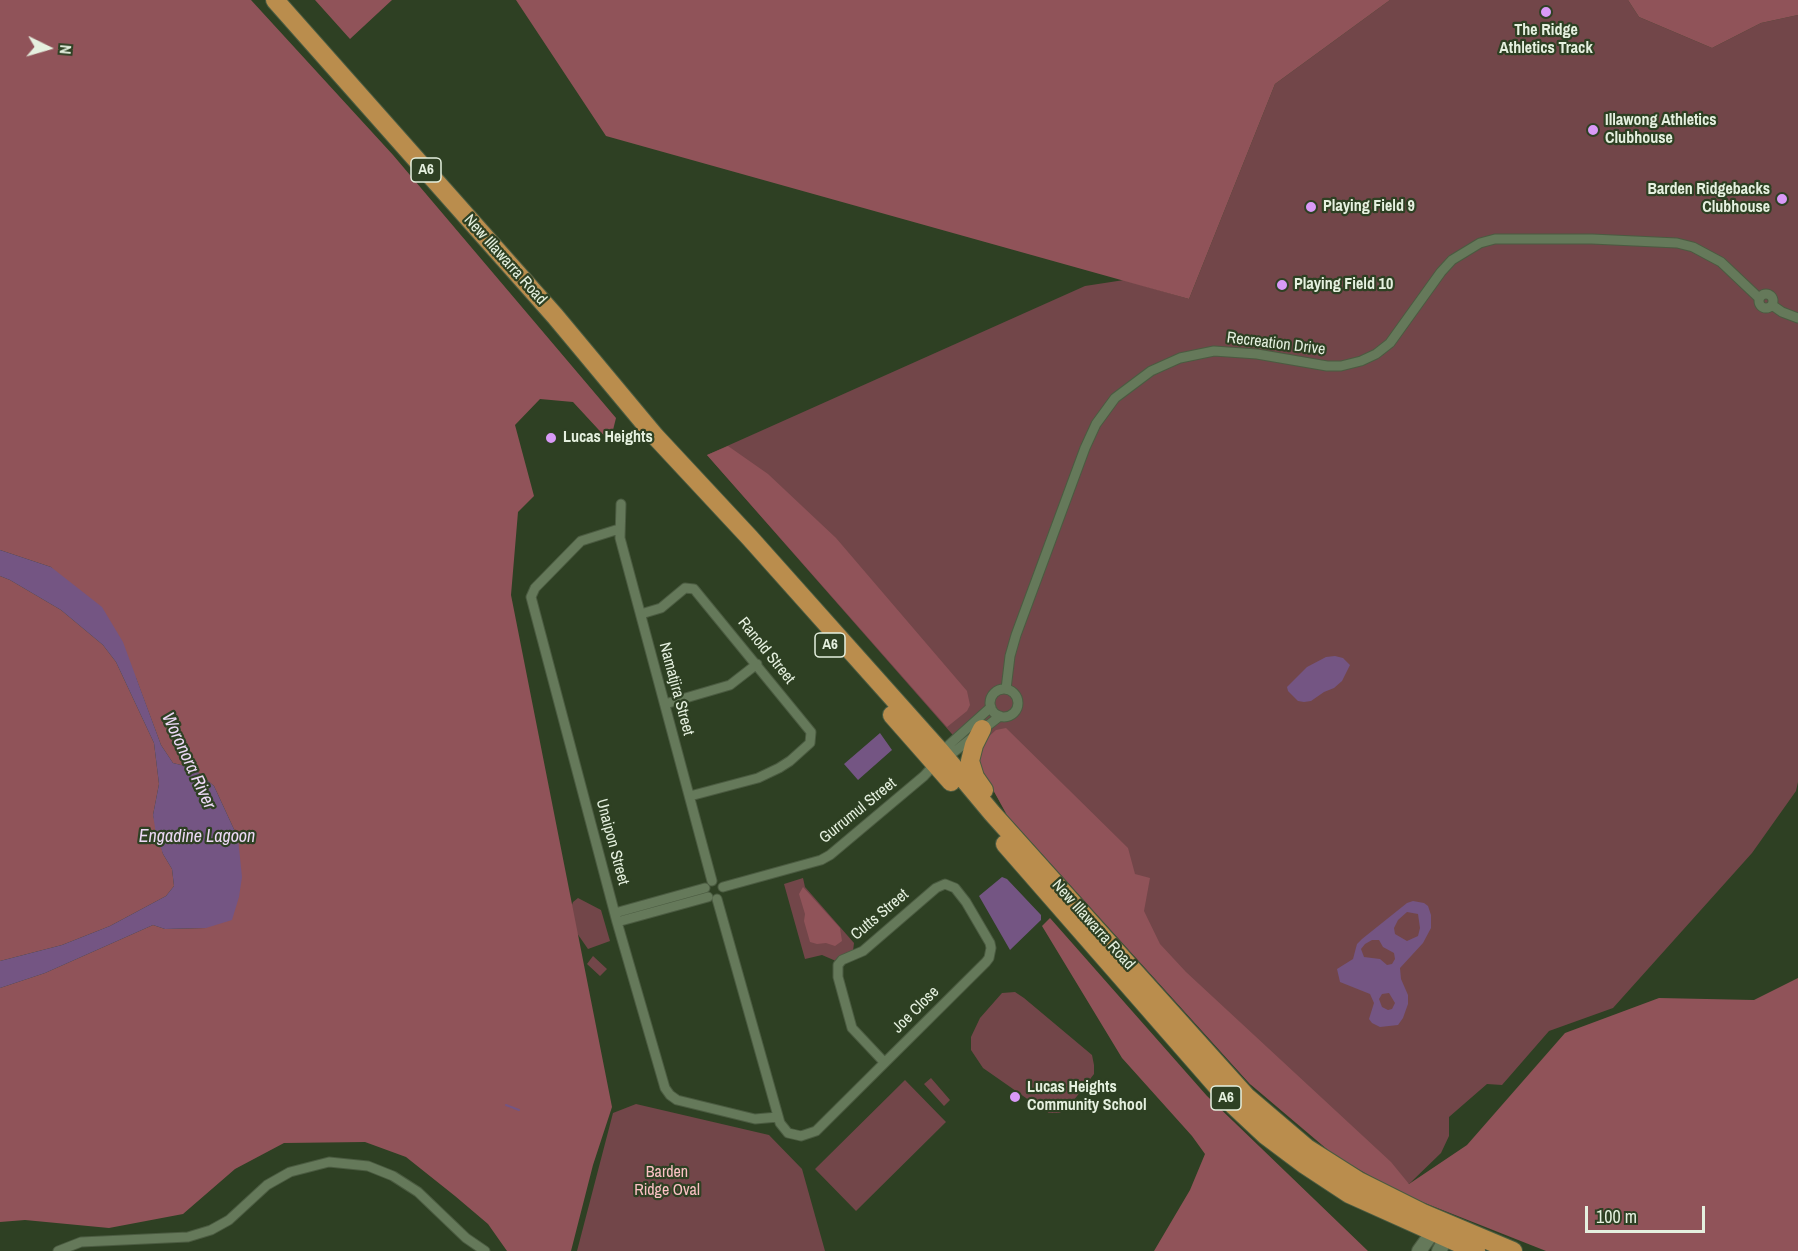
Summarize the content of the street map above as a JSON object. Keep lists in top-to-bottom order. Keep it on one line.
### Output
{"streets":{"highway":["A6","New Illawarra Road"],"street":["Recreation Drive","Ranold Street","Namatjira Street","Gurrumul Street","Unaipon Street","Cutts Street","Joe Close"]},"crossings":[["New Illawarra Road","Gurrumul Street"],["Ranold Street","Namatjira Street"],["Namatjira Street","Gurrumul Street"],["Namatjira Street","Unaipon Street"],["Namatjira Street","Joe Close"],["Cutts Street","Joe Close"]],"water":["Woronora River","Engadine Lagoon"],"parks":["Barden Ridge Oval"],"places":["The Ridge Athletics Track","Illawong Athletics Clubhouse","Barden Ridgebacks Clubhouse","Playing Field 9","Playing Field 10","Lucas Heights","Lucas Heights Community School"],"scale_bar":"100 m","north":"right"}
